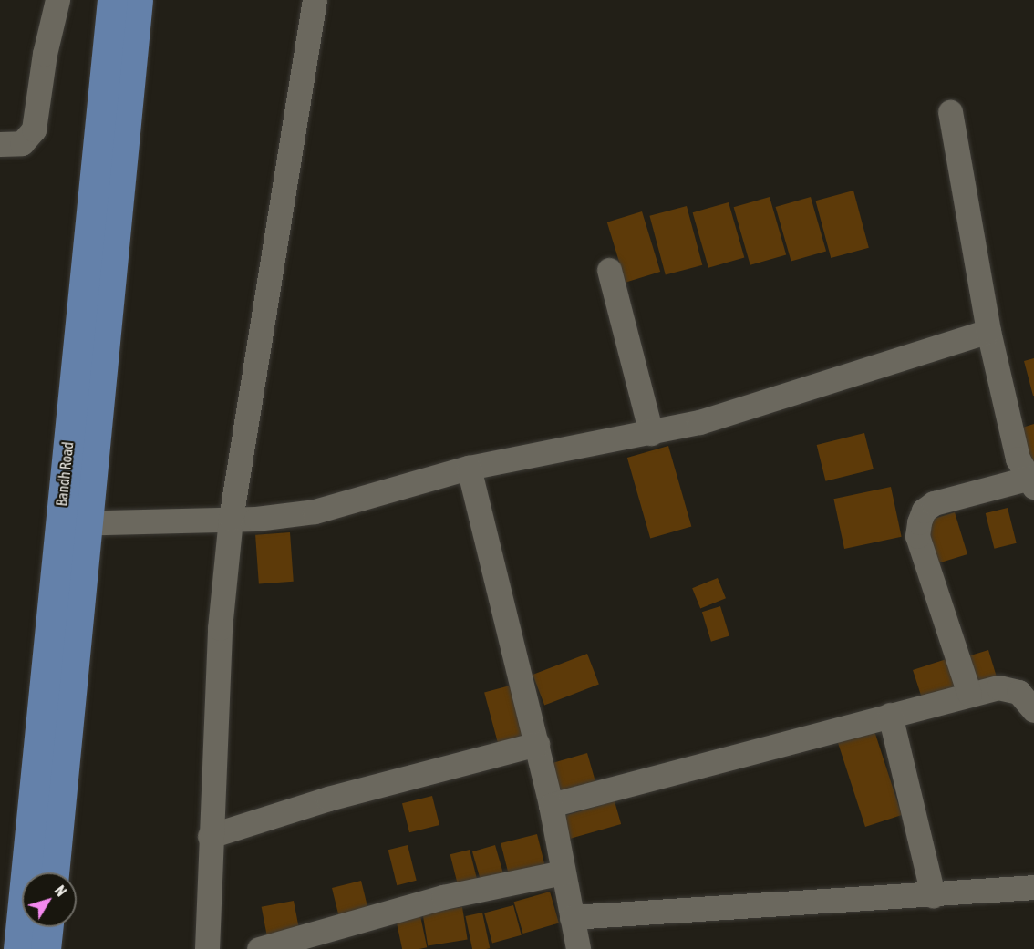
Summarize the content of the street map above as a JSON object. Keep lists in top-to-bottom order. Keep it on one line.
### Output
{"streets":{"main road":["Bandh Road"]},"north":"top right"}
